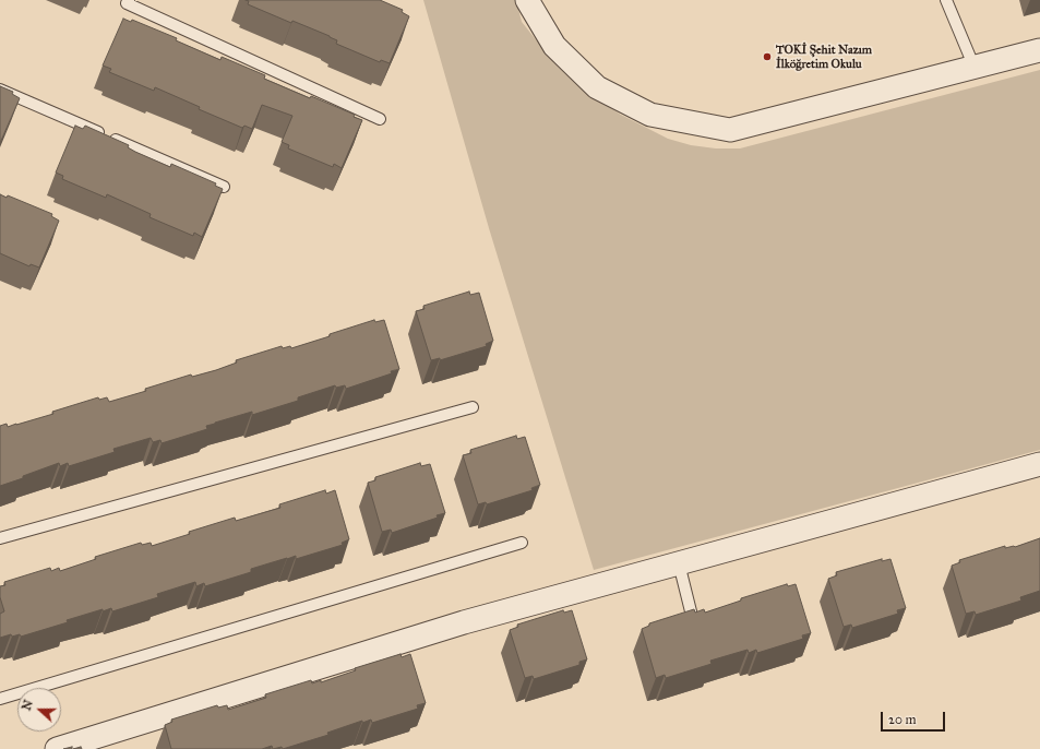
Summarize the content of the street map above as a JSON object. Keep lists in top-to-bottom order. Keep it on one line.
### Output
{"places":["TOKİ Şehit Nazım İlköğretim Okulu"],"scale_bar":"20 m","north":"left"}
